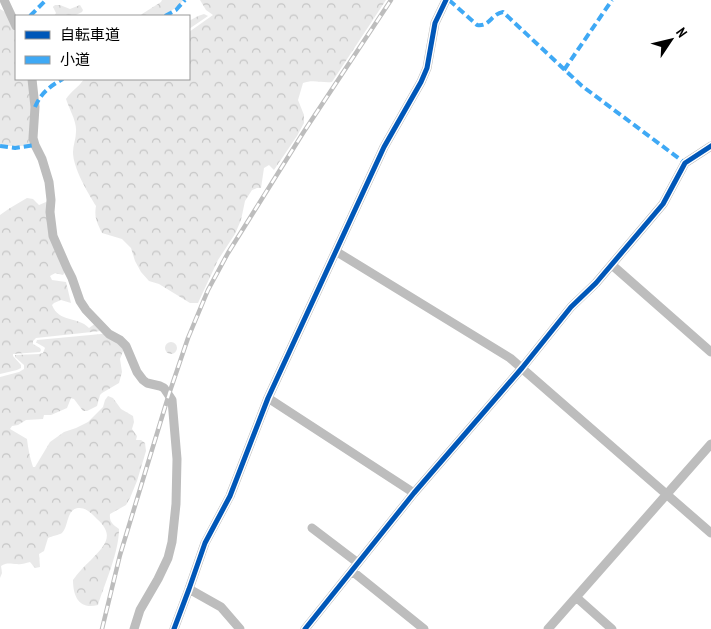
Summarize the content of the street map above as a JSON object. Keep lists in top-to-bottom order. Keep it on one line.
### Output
{"legend":["自転車道","小道"],"north":"top right"}
